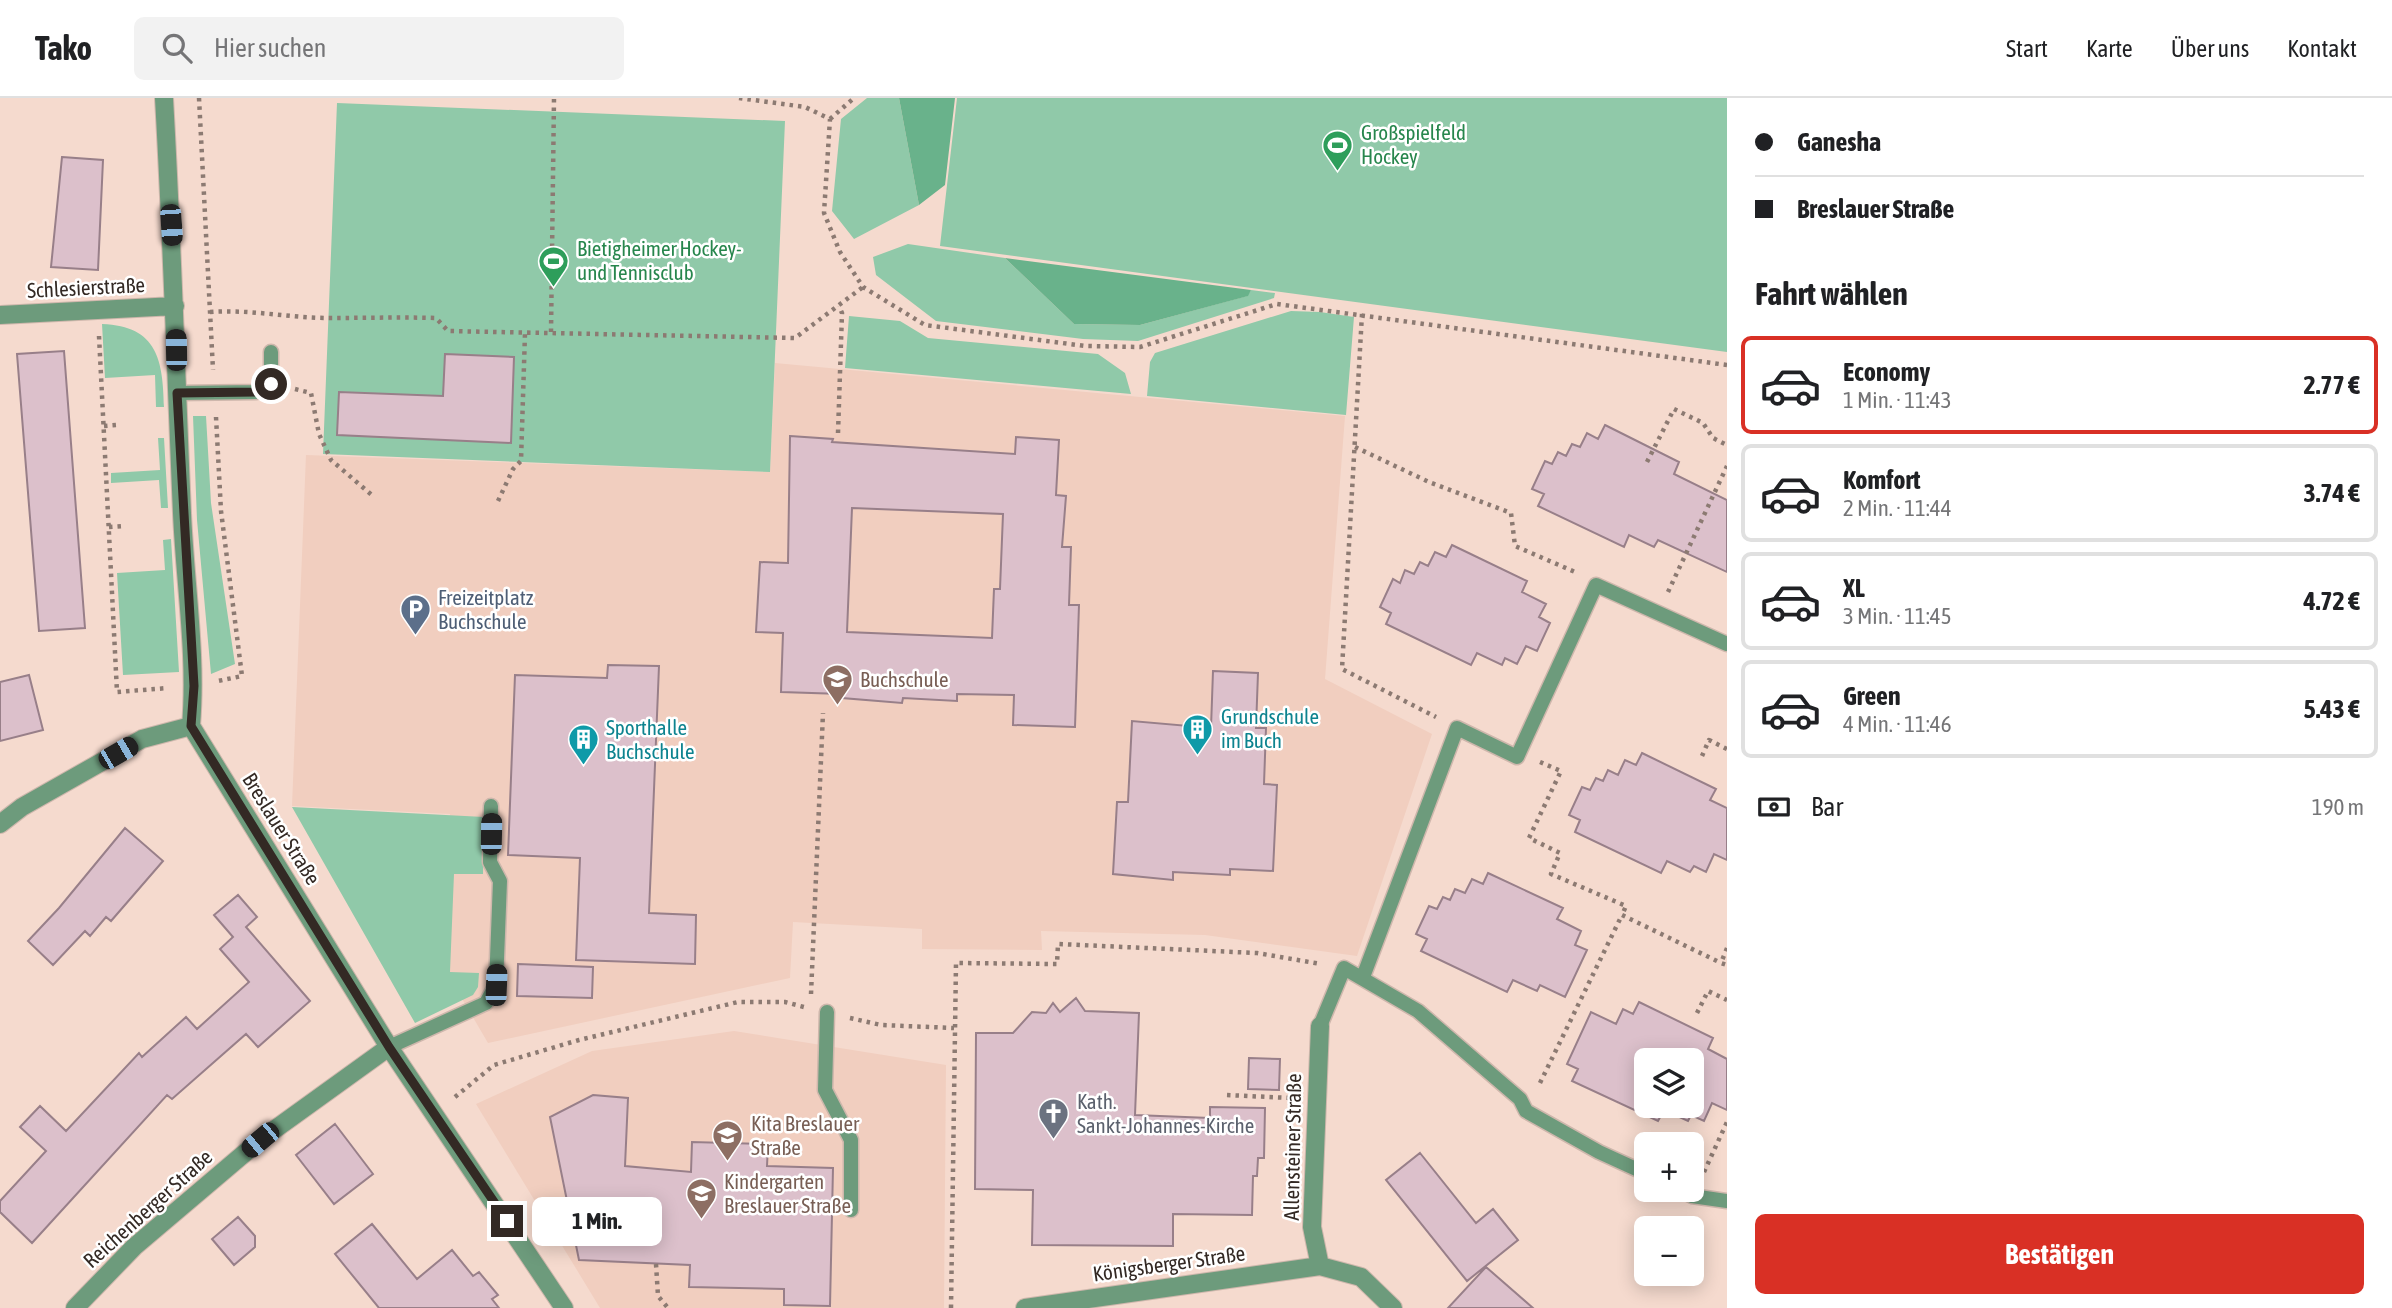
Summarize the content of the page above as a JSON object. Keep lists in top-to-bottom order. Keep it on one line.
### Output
{"streets":{"street":["Schlesierstraße","Breslauer Straße","Allensteiner Straße","Reichenberger Straße","Königsberger Straße"]},"crossings":[["Breslauer Straße","Reichenberger Straße"],["Allensteiner Straße","Königsberger Straße"]],"places":{"sports":["Großspielfeld Hockey","Bietigheimer Hockey- und Tennisclub"],"parking":["Freizeitplatz Buchschule"],"school or university":["Buchschule","Kita Breslauer Straße","Kindergarten Breslauer Straße"],"building":["Grundschule im Buch","Sporthalle Buchschule"],"church":["Kath. Sankt-Johannes-Kirche"]},"page":{"header":"Tako","search":"Hier suchen","nav":["Start","Karte","Über uns","Kontakt"],"banner":["Ganesha","Breslauer Straße"],"heading":"Fahrt wählen","list":[{"name":"Economy","note":"1 Min. · 11:43","value":"2.77 €"},{"name":"Komfort","note":"2 Min. · 11:44","value":"3.74 €"},{"name":"XL","note":"3 Min. · 11:45","value":"4.72 €"},{"name":"Green","note":"4 Min. · 11:46","value":"5.43 €"}],"pay":["Bar","190 m"],"map_buttons":["+","−"],"bubble":"1 Min.","buttons":"Bestätigen"}}
